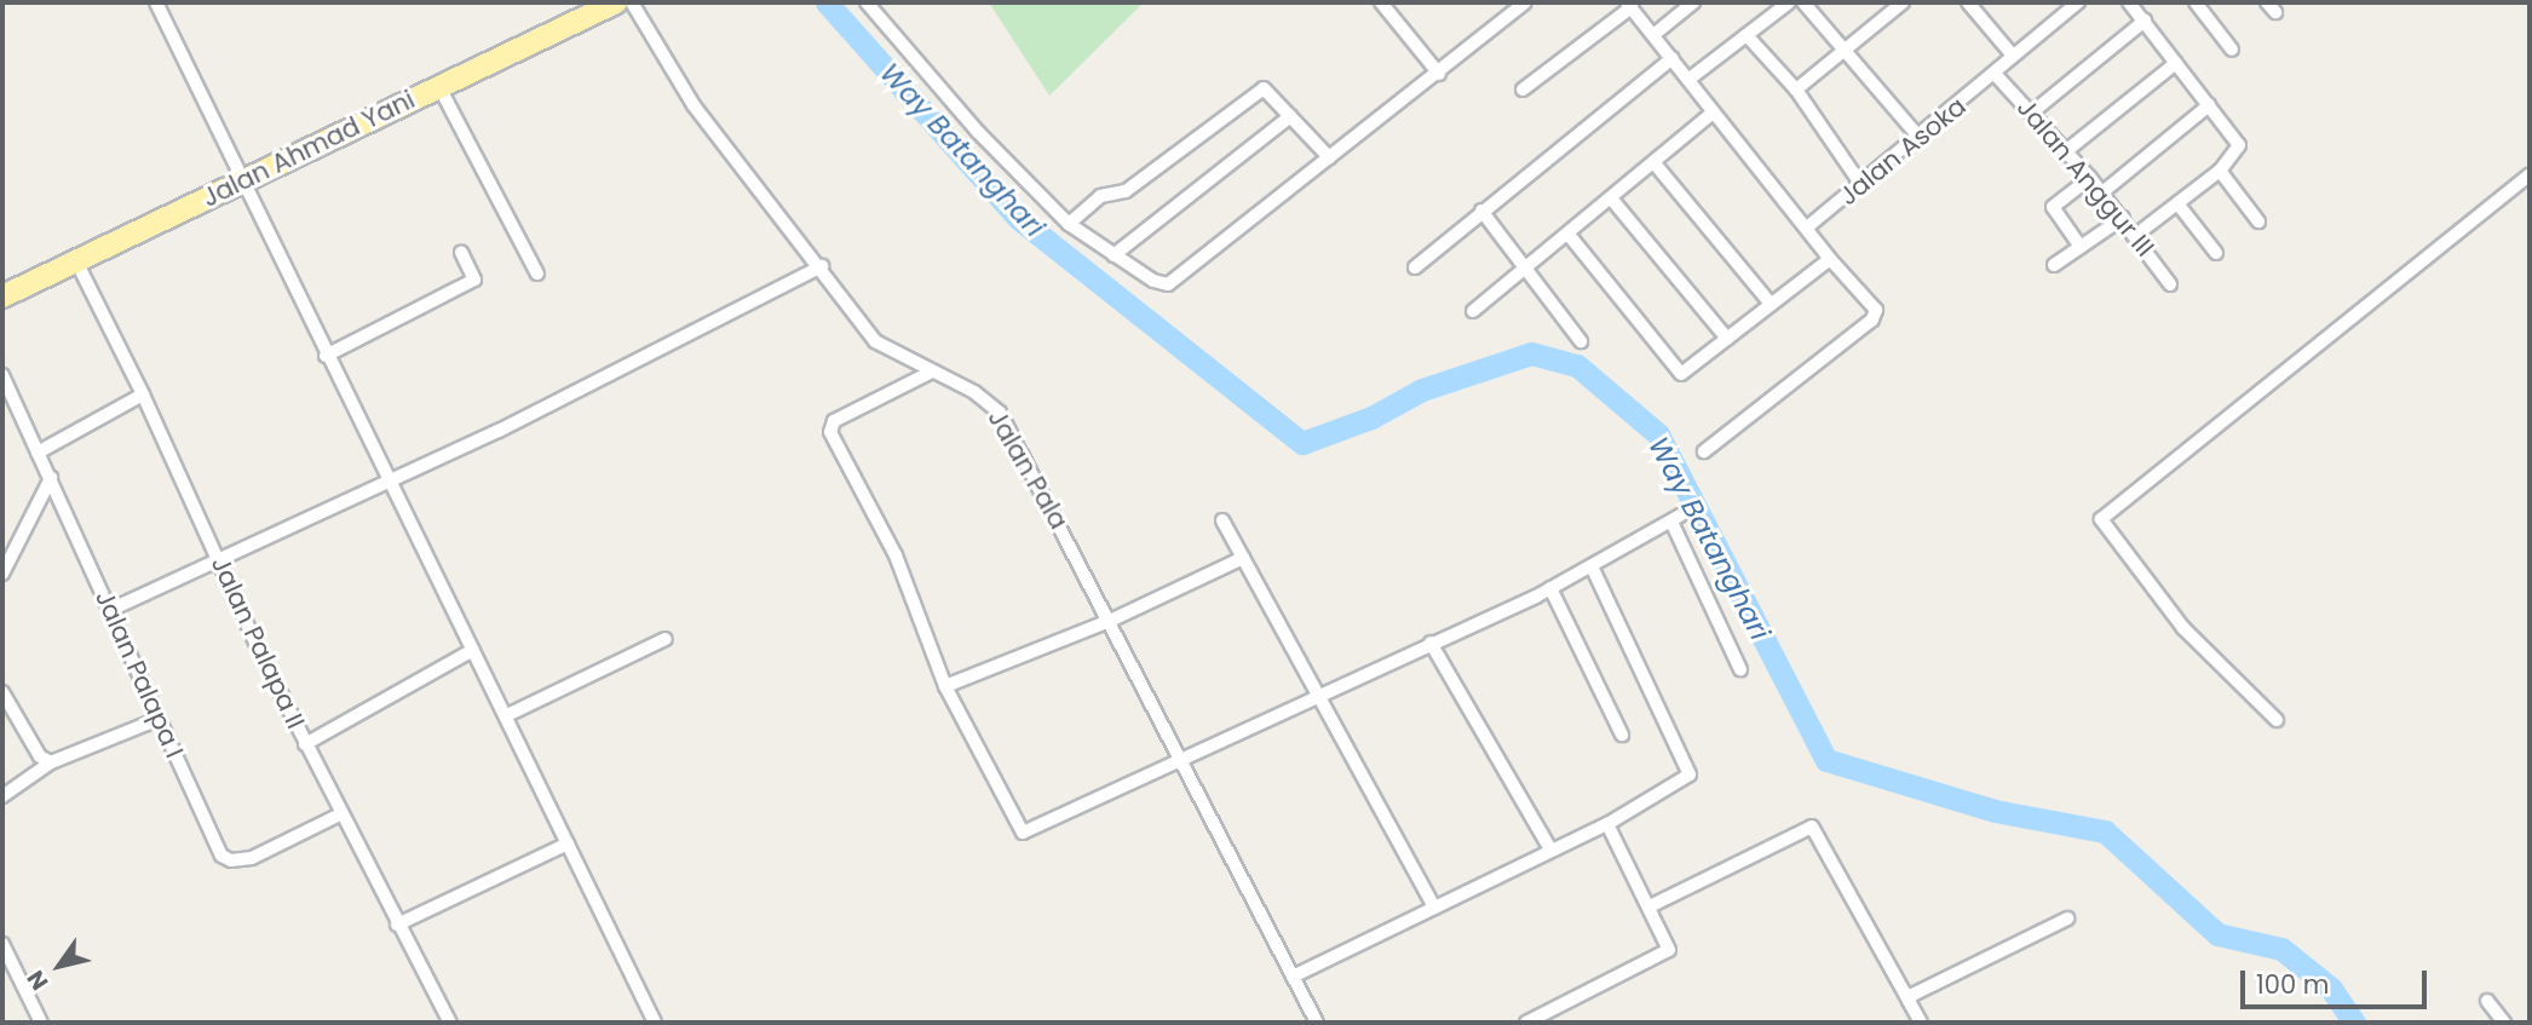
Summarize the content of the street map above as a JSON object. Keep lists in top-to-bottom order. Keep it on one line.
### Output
{"streets":{"main road":["Jalan Ahmad Yani"],"street":["Jalan Asoka","Jalan Anggur III","Jalan Pala","Jalan Palapa II","Jalan Palapa I"]},"crossings":[["Jalan Ahmad Yani","Jalan Palapa II"],["Jalan Asoka","Jalan Anggur III"],["Jalan Palapa II","Jalan Palapa I"]],"water":["Way Batanghari"],"scale_bar":"100 m","north":"bottom left"}
